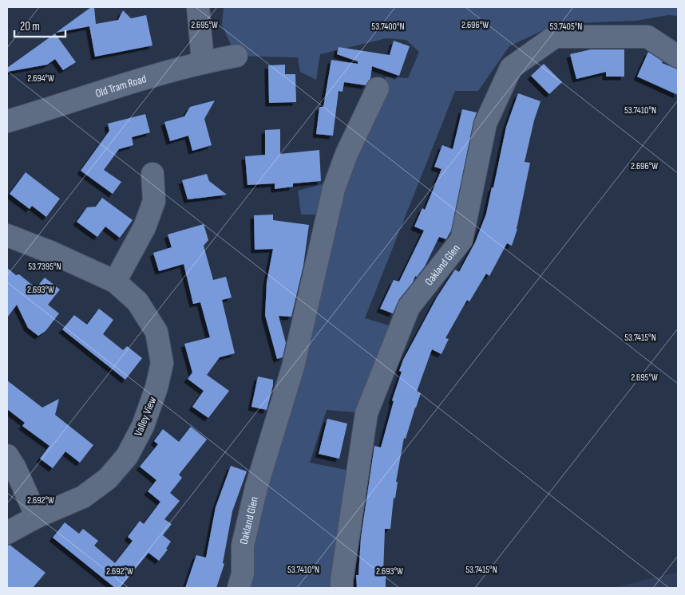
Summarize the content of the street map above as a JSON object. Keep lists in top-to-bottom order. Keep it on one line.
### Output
{"streets":{"street":["Old Tram Road","Oakland Glen","Valley View"]},"scale_bar":"20 m","coordinates":["2.695°W","2.696°W","53.7405°N","53.7400°N","2.694°W","53.7410°N","53.7395°N","2.693°W","53.7415°N","2.692°W"]}
